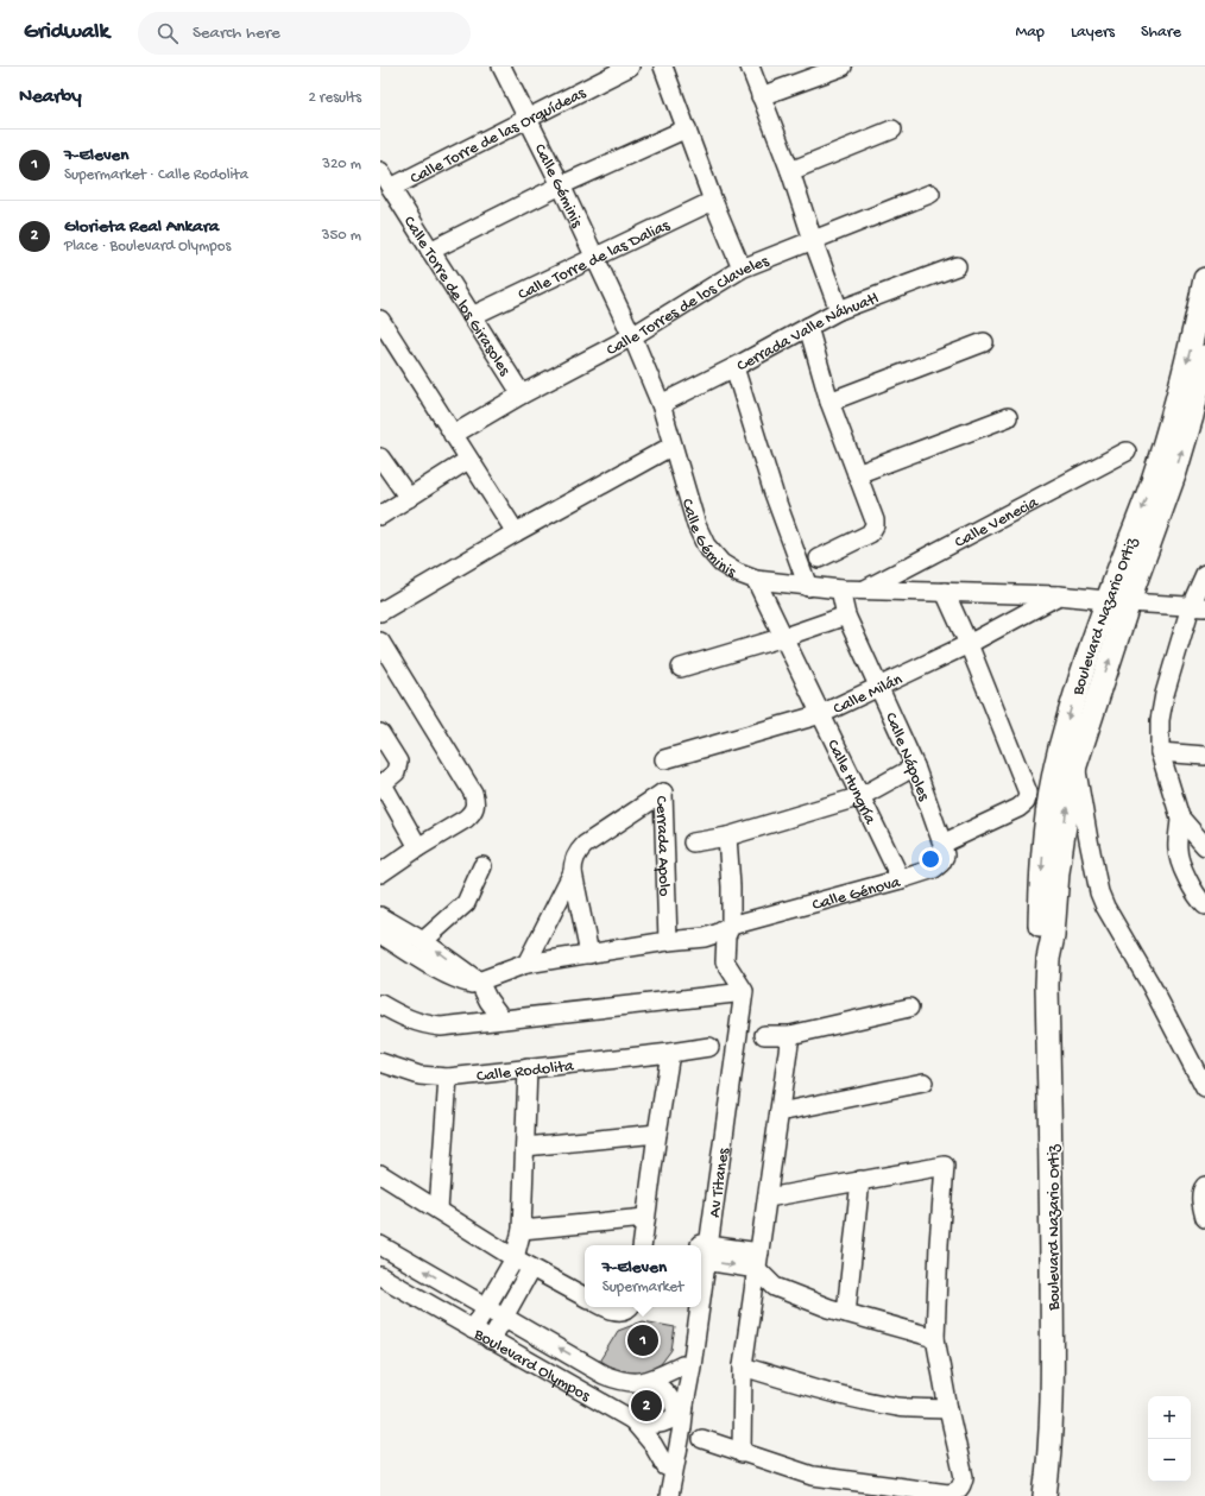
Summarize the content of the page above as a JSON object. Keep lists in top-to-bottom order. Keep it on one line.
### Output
{"streets":{"main road":["Boulevard Nazario Ortiz"],"street":["Calle Torre de las Orquídeas","Calle Géminis","Calle Torre de las Dalias","Calle Torre de los Girasoles","Calle Torres de los Claveles","Cerrada Valle Náhuatl","Calle Venecia","Calle Milán","Calle Nápoles","Calle Hungría","Cerrada Apolo","Calle Génova","Calle Rodolita","Av Titanes","Boulevard Olympos"]},"crossings":[["Calle Torre de las Orquídeas","Calle Géminis"],["Calle Torre de las Orquídeas","Calle Torre de los Girasoles"],["Calle Géminis","Calle Torre de las Dalias"],["Calle Géminis","Calle Torres de los Claveles"],["Calle Géminis","Cerrada Valle Náhuatl"],["Calle Géminis","Calle Venecia"],["Calle Géminis","Boulevard Nazario Ortiz"],["Calle Géminis","Calle Milán"],["Calle Géminis","Calle Nápoles"],["Calle Géminis","Calle Hungría"],["Calle Torre de las Dalias","Calle Torre de los Girasoles"],["Calle Torre de los Girasoles","Calle Torres de los Claveles"],["Calle Milán","Calle Nápoles"],["Calle Milán","Calle Hungría"],["Calle Nápoles","Calle Génova"],["Calle Hungría","Calle Génova"],["Cerrada Apolo","Calle Génova"],["Av Titanes","Boulevard Olympos"]],"page":{"header":"Gridwalk","search":"Search here","nav":["Map","Layers","Share"],"heading":["Nearby","2 results"],"list":[{"mark":"1","name":"7-Eleven","note":"Supermarket · Calle Rodolita","value":"320 m"},{"mark":"2","name":"Glorieta Real Ankara","note":"Place · Boulevard Olympos","value":"350 m"}],"popup":["7-Eleven","Supermarket"],"pins":["1","2"],"map_buttons":["+","−"]}}
